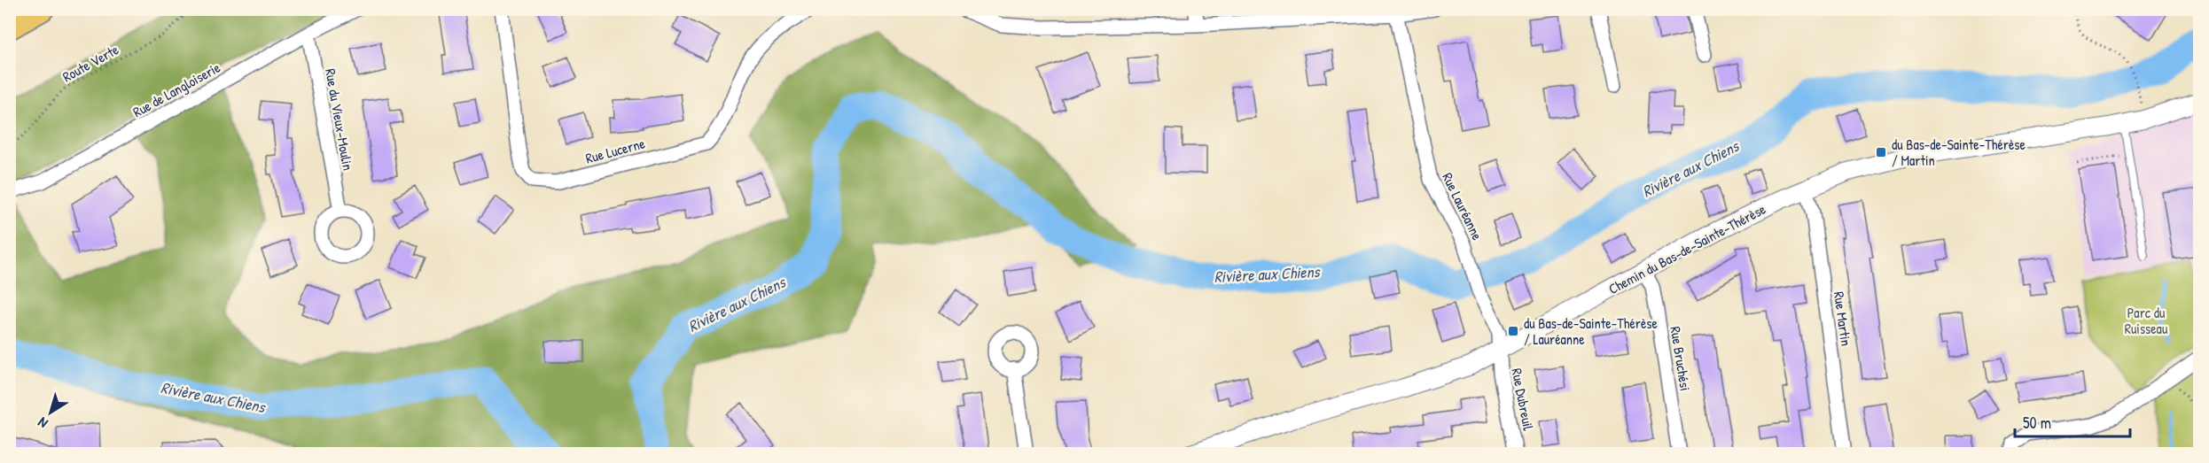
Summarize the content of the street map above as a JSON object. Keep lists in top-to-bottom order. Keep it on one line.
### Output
{"streets":{"street":["Rue de Langloiserie","Rue du Vieux-Moulin","Rue Lucerne","Rue Lauréanne","Chemin du Bas-de-Sainte-Thérèse","Rue Martin","Rue Bruchési","Rue Dubreuil"],"path":["Route Verte"]},"crossings":[["Rue de Langloiserie","Rue du Vieux-Moulin"],["Rue Lauréanne","Chemin du Bas-de-Sainte-Thérèse"],["Rue Lauréanne","Rue Dubreuil"],["Chemin du Bas-de-Sainte-Thérèse","Rue Martin"],["Chemin du Bas-de-Sainte-Thérèse","Rue Bruchési"],["Chemin du Bas-de-Sainte-Thérèse","Rue Dubreuil"]],"water":["Rivière aux Chiens"],"parks":["Parc du Ruisseau"],"places":{"transit":["du Bas-de-Sainte-Thérèse / Martin","du Bas-de-Sainte-Thérèse / Lauréanne"]},"scale_bar":"50 m","north":"bottom left"}
